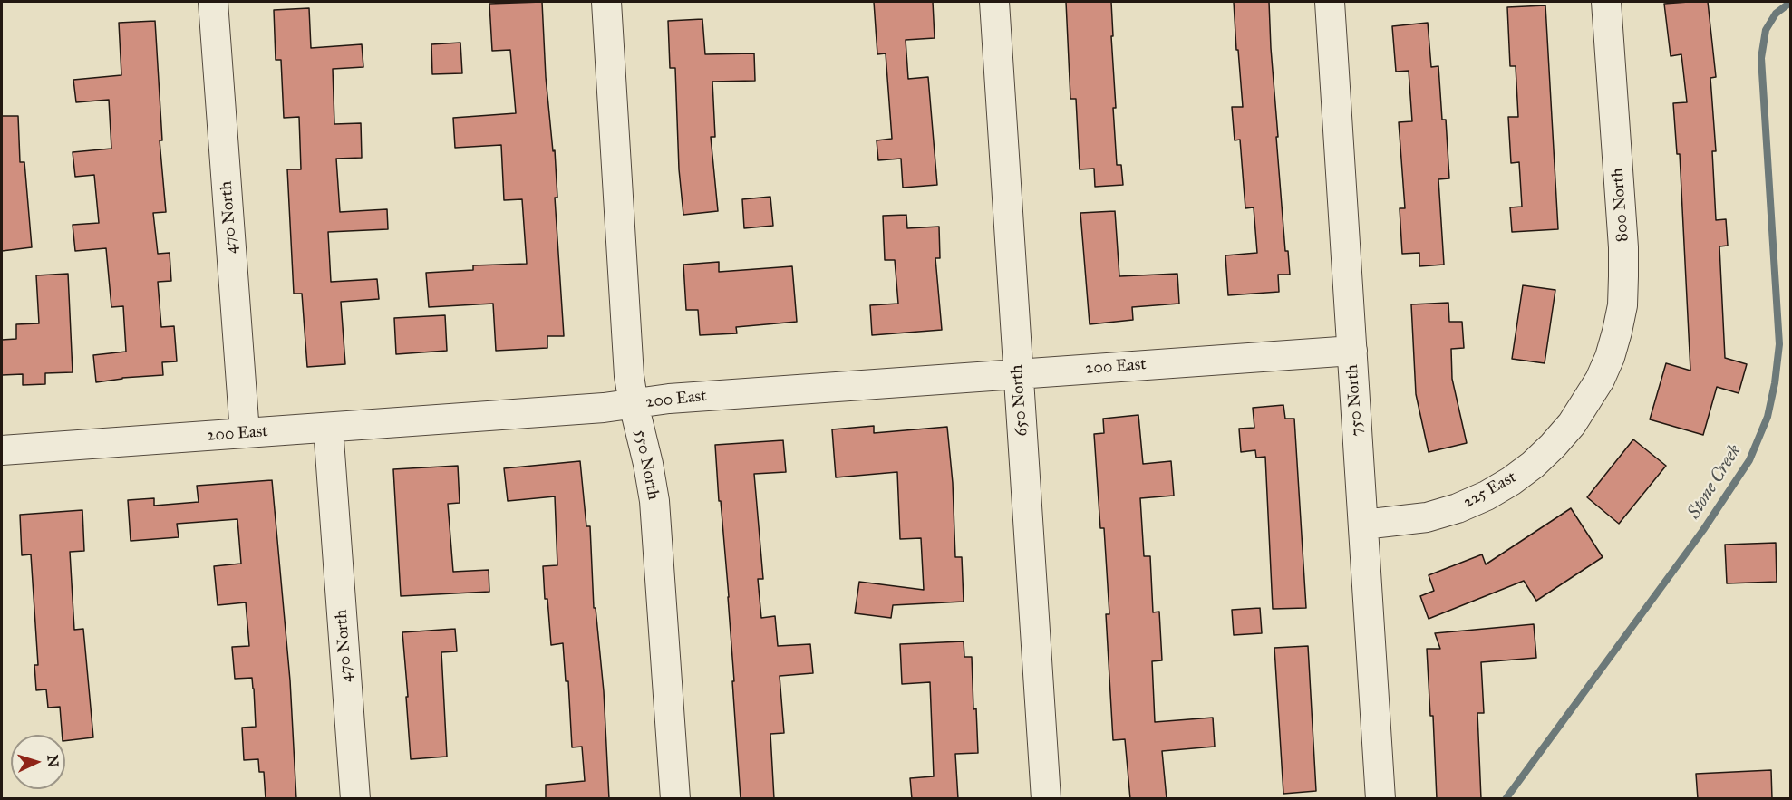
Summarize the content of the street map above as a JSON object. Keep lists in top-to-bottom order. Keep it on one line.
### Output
{"streets":{"street":["800 North","470 North","200 East","650 North","750 North","550 North","225 East"]},"crossings":[["800 North","225 East"],["470 North","200 East"],["200 East","650 North"],["200 East","750 North"],["200 East","550 North"],["750 North","225 East"]],"water":["Stone Creek"],"north":"right"}
